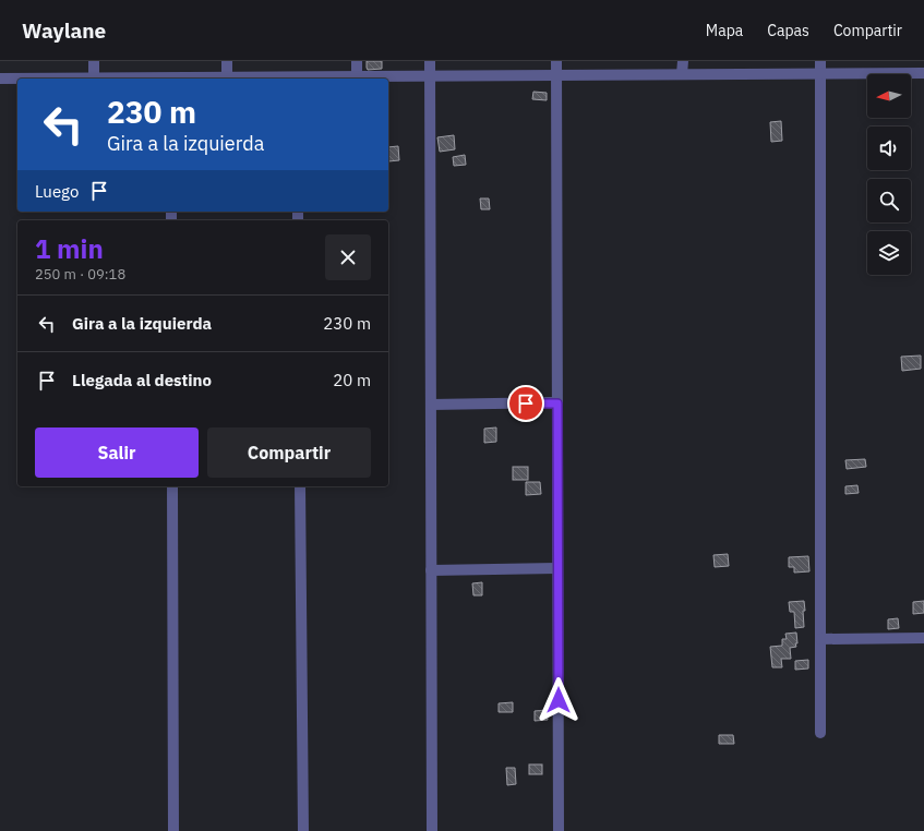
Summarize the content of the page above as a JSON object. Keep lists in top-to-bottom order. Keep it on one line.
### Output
{"north":"left","page":{"header":"Waylane","nav":["Mapa","Capas","Compartir"],"turn":["230 m","Gira a la izquierda"],"then":"Luego","heading":["1 min","250 m · 09:18"],"list":[{"name":"Gira a la izquierda","value":"230 m"},{"name":"Llegada al destino","value":"20 m"}],"buttons":["Salir","Compartir"]}}
